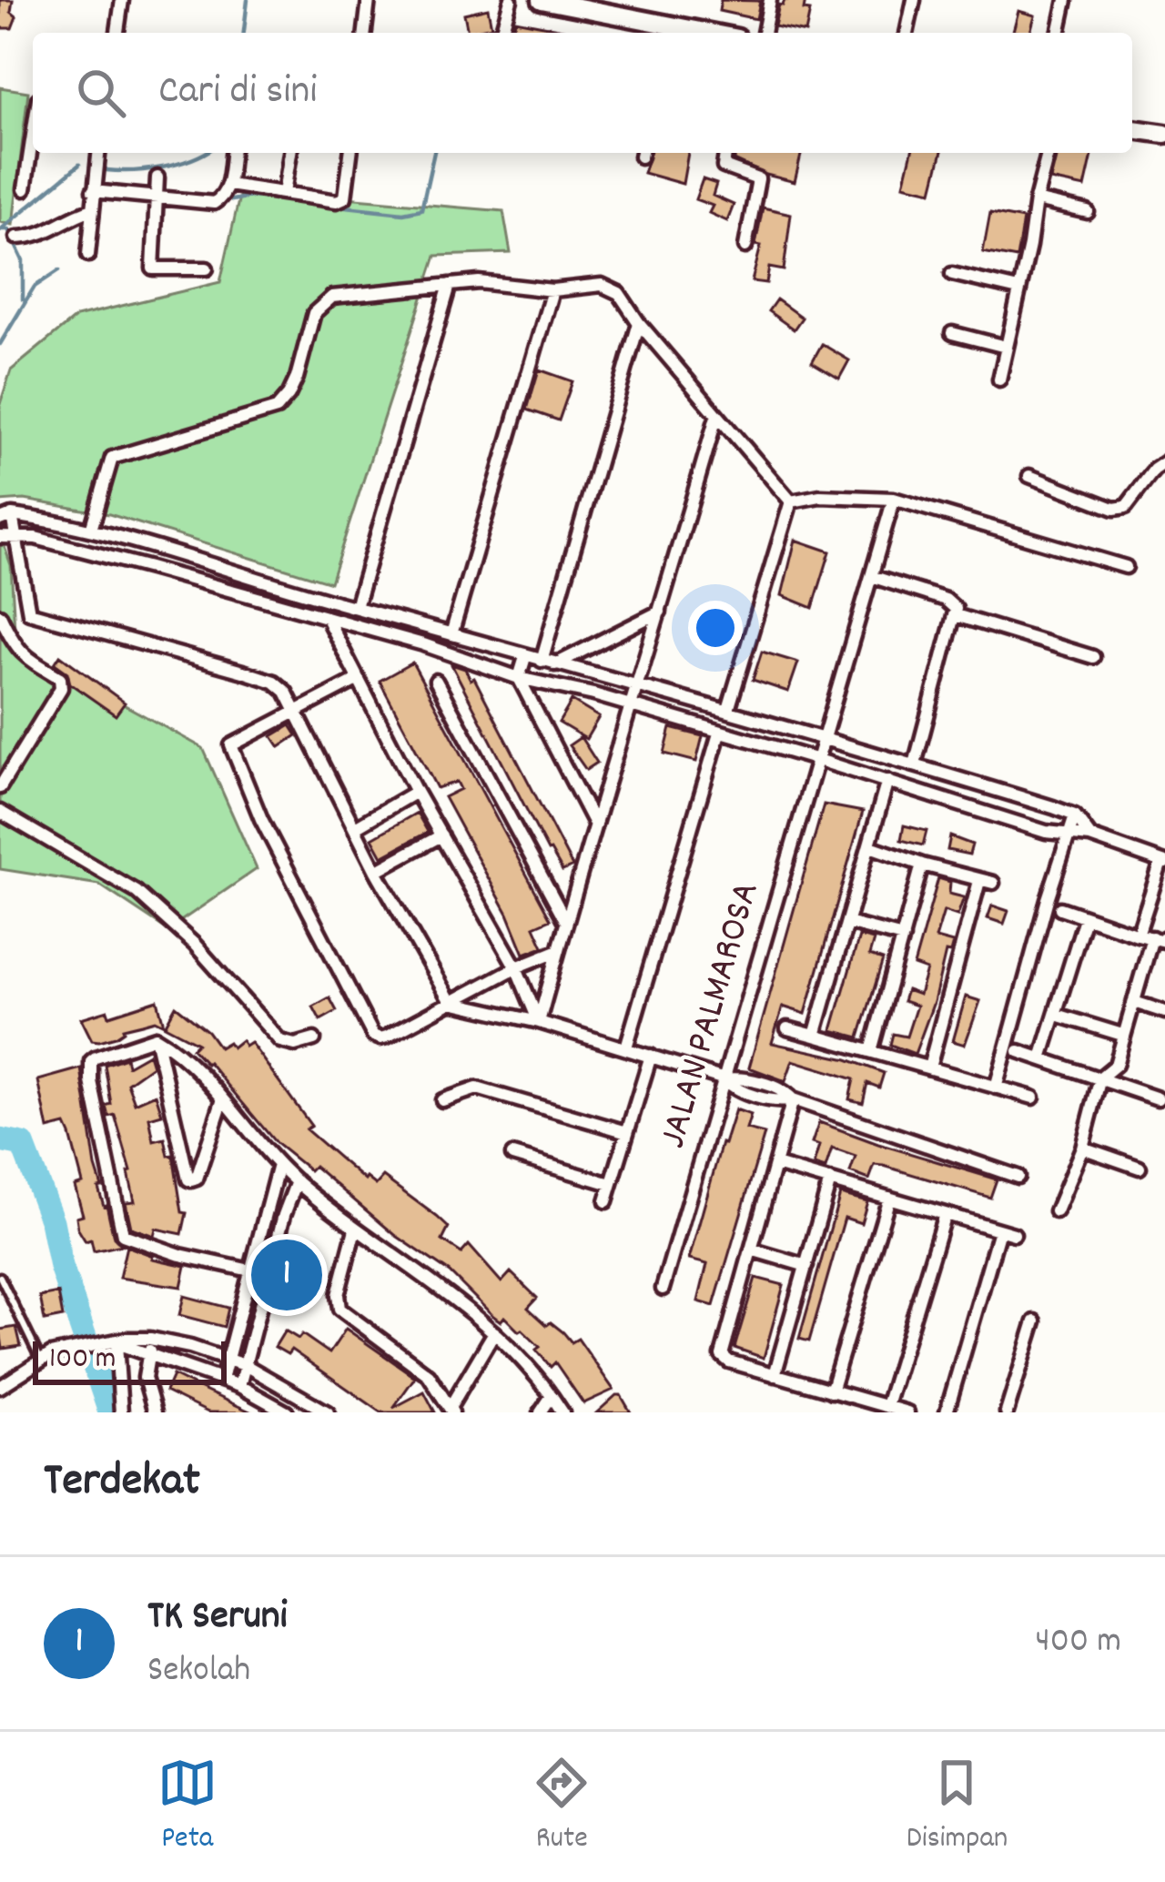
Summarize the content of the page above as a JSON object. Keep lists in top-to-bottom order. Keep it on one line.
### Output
{"streets":{"street":["JALAN PALMAROSA"]},"scale_bar":"100 m","page":{"search":"Cari di sini","pins":"1","scale":"100 m","heading":"Terdekat","list":[{"mark":"1","name":"TK Seruni","note":"Sekolah","value":"400 m"}],"nav":["Peta","Rute","Disimpan"]}}
